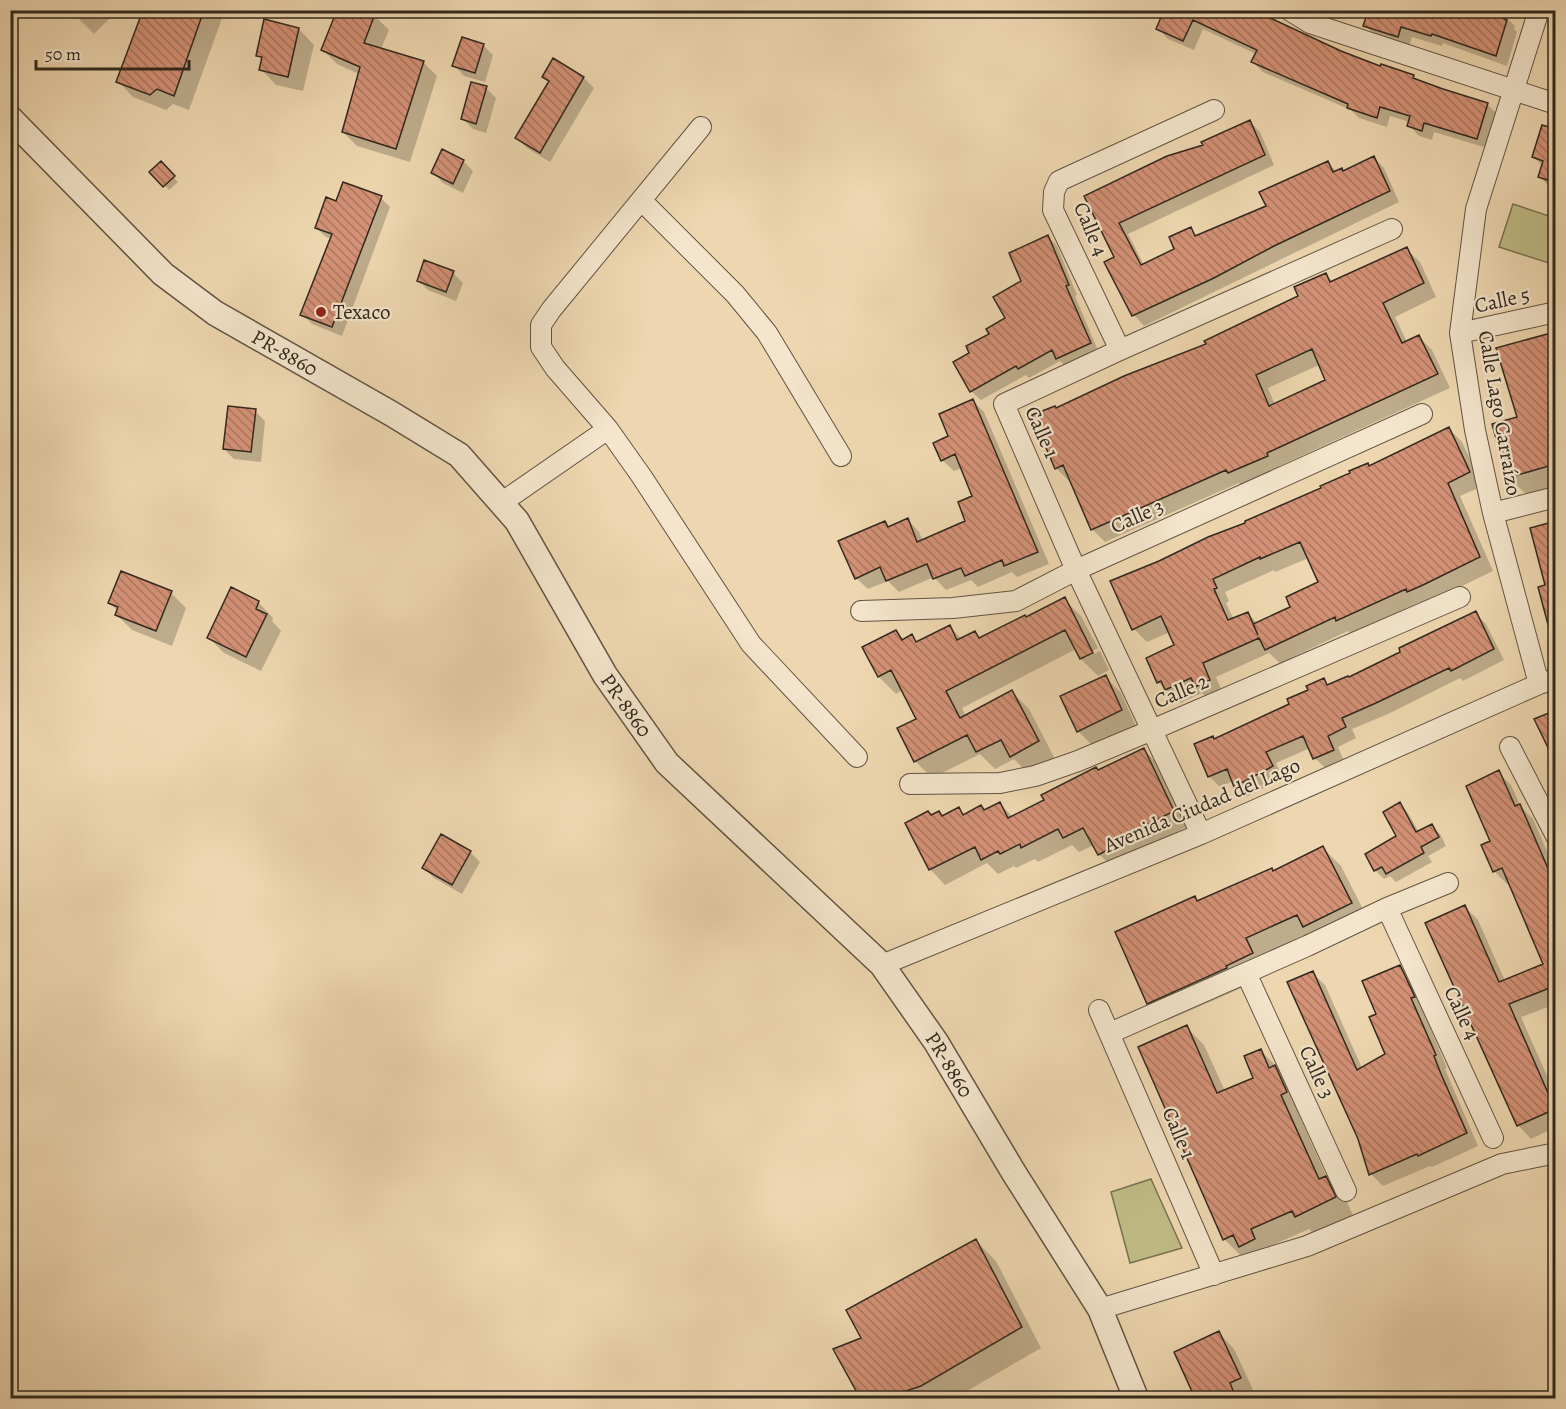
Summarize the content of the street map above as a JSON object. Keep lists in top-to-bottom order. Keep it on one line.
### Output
{"streets":{"street":["Calle 4","Calle 5","PR-8860","Calle Lago Carraízo","Calle 1","Calle 3","Calle 2","Avenida Ciudad del Lago"]},"crossings":[["Calle 4","Calle 1"],["Calle 5","Calle Lago Carraízo"],["PR-8860","Avenida Ciudad del Lago"],["Calle Lago Carraízo","Avenida Ciudad del Lago"],["Calle 1","Calle 3"],["Calle 1","Calle 2"],["Calle 1","Avenida Ciudad del Lago"]],"places":["Texaco"],"scale_bar":"50 m"}
